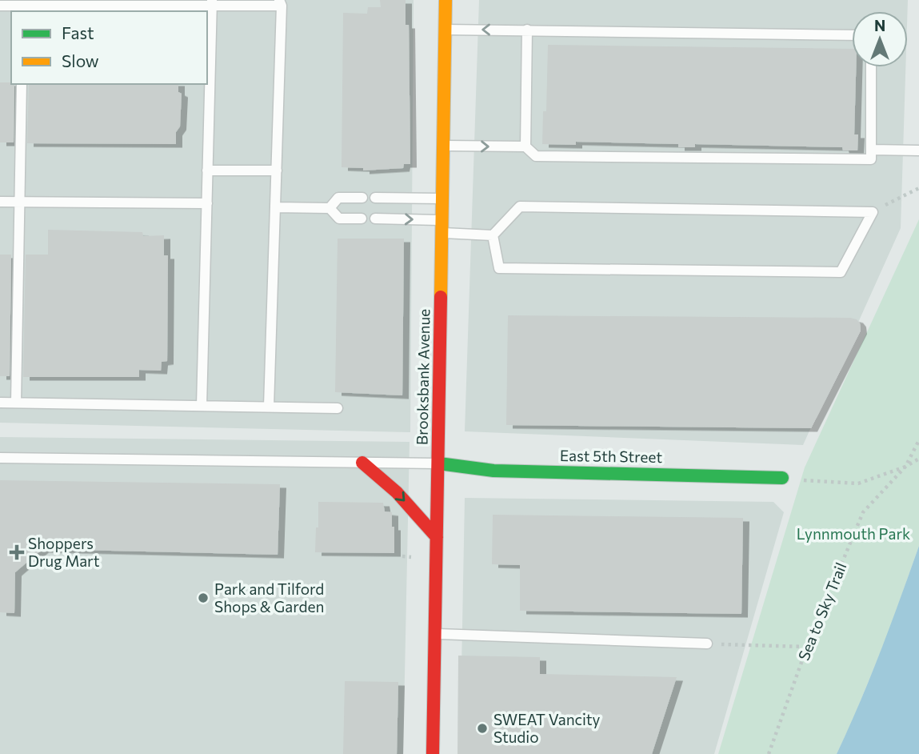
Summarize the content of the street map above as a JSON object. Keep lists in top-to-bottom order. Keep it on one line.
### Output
{"streets":{"main road":["Brooksbank Avenue","East 5th Street"],"path":["Sea to Sky Trail"]},"crossings":[["Brooksbank Avenue","East 5th Street"]],"parks":["Lynnmouth Park"],"places":{"health":["Shoppers Drug Mart"],"other":["Park and Tilford Shops & Garden","SWEAT Vancity Studio"]},"legend":["Fast","Slow"],"north":"top"}
